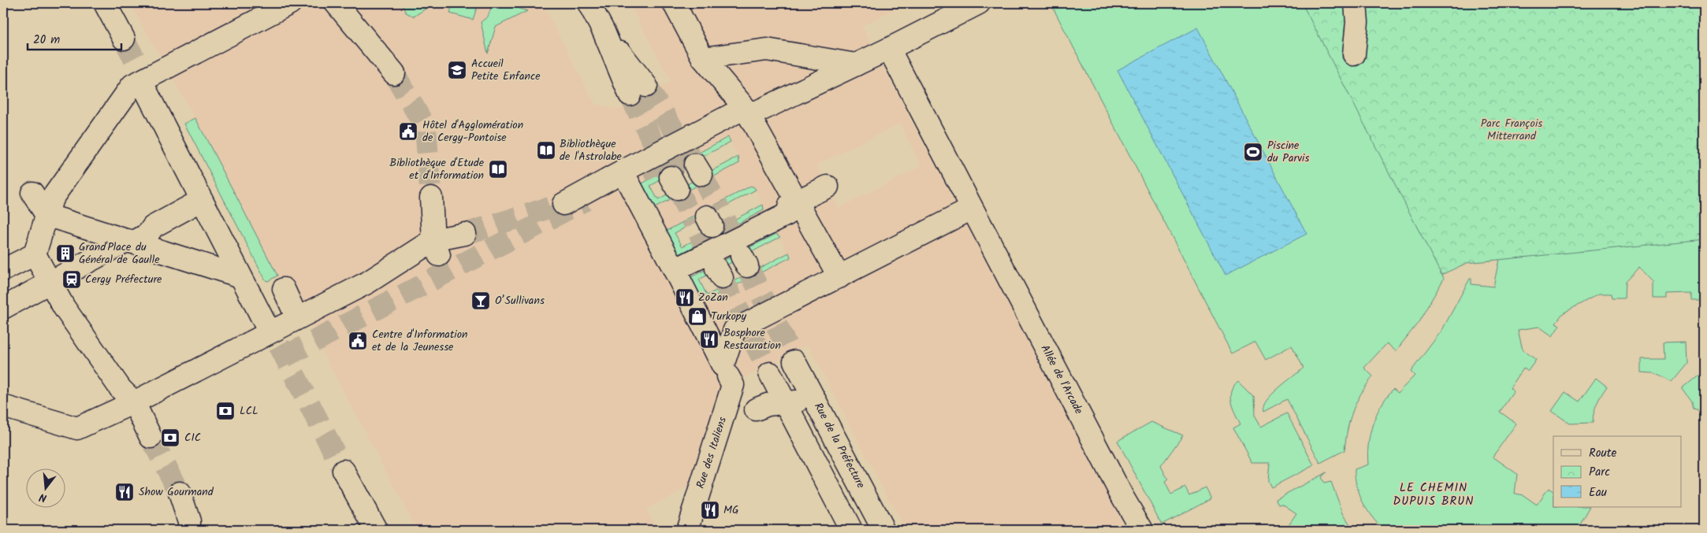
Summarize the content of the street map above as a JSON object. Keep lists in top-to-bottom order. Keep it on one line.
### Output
{"streets":{"street":["Allée de l'Arcade","Rue de la Préfecture","Rue des Italiens"]},"districts":["LE CHEMIN DUPUIS BRUN"],"parks":["Parc François Mitterrand"],"places":{"school or university":["Accueil Petite Enfance"],"public building":["Hôtel d'Agglomération de Cergy-Pontoise","Centre d'Information et de la Jeunesse"],"library":["Bibliothèque de l'Astrolabe","Bibliothèque d'Etude et d'Information"],"sports":["Piscine du Parvis"],"building":["Grand'Place du Général de Gaulle"],"station":["Cergy Préfecture"],"restaurant":["ZoZan","Bosphore Restauration","Show Gourmand","MG"],"bar":["O’Sullivans"],"shop":["Turkopy"],"bank":["LCL","CIC"]},"legend":["Route","Parc","Eau"],"scale_bar":"20 m","north":"bottom"}
